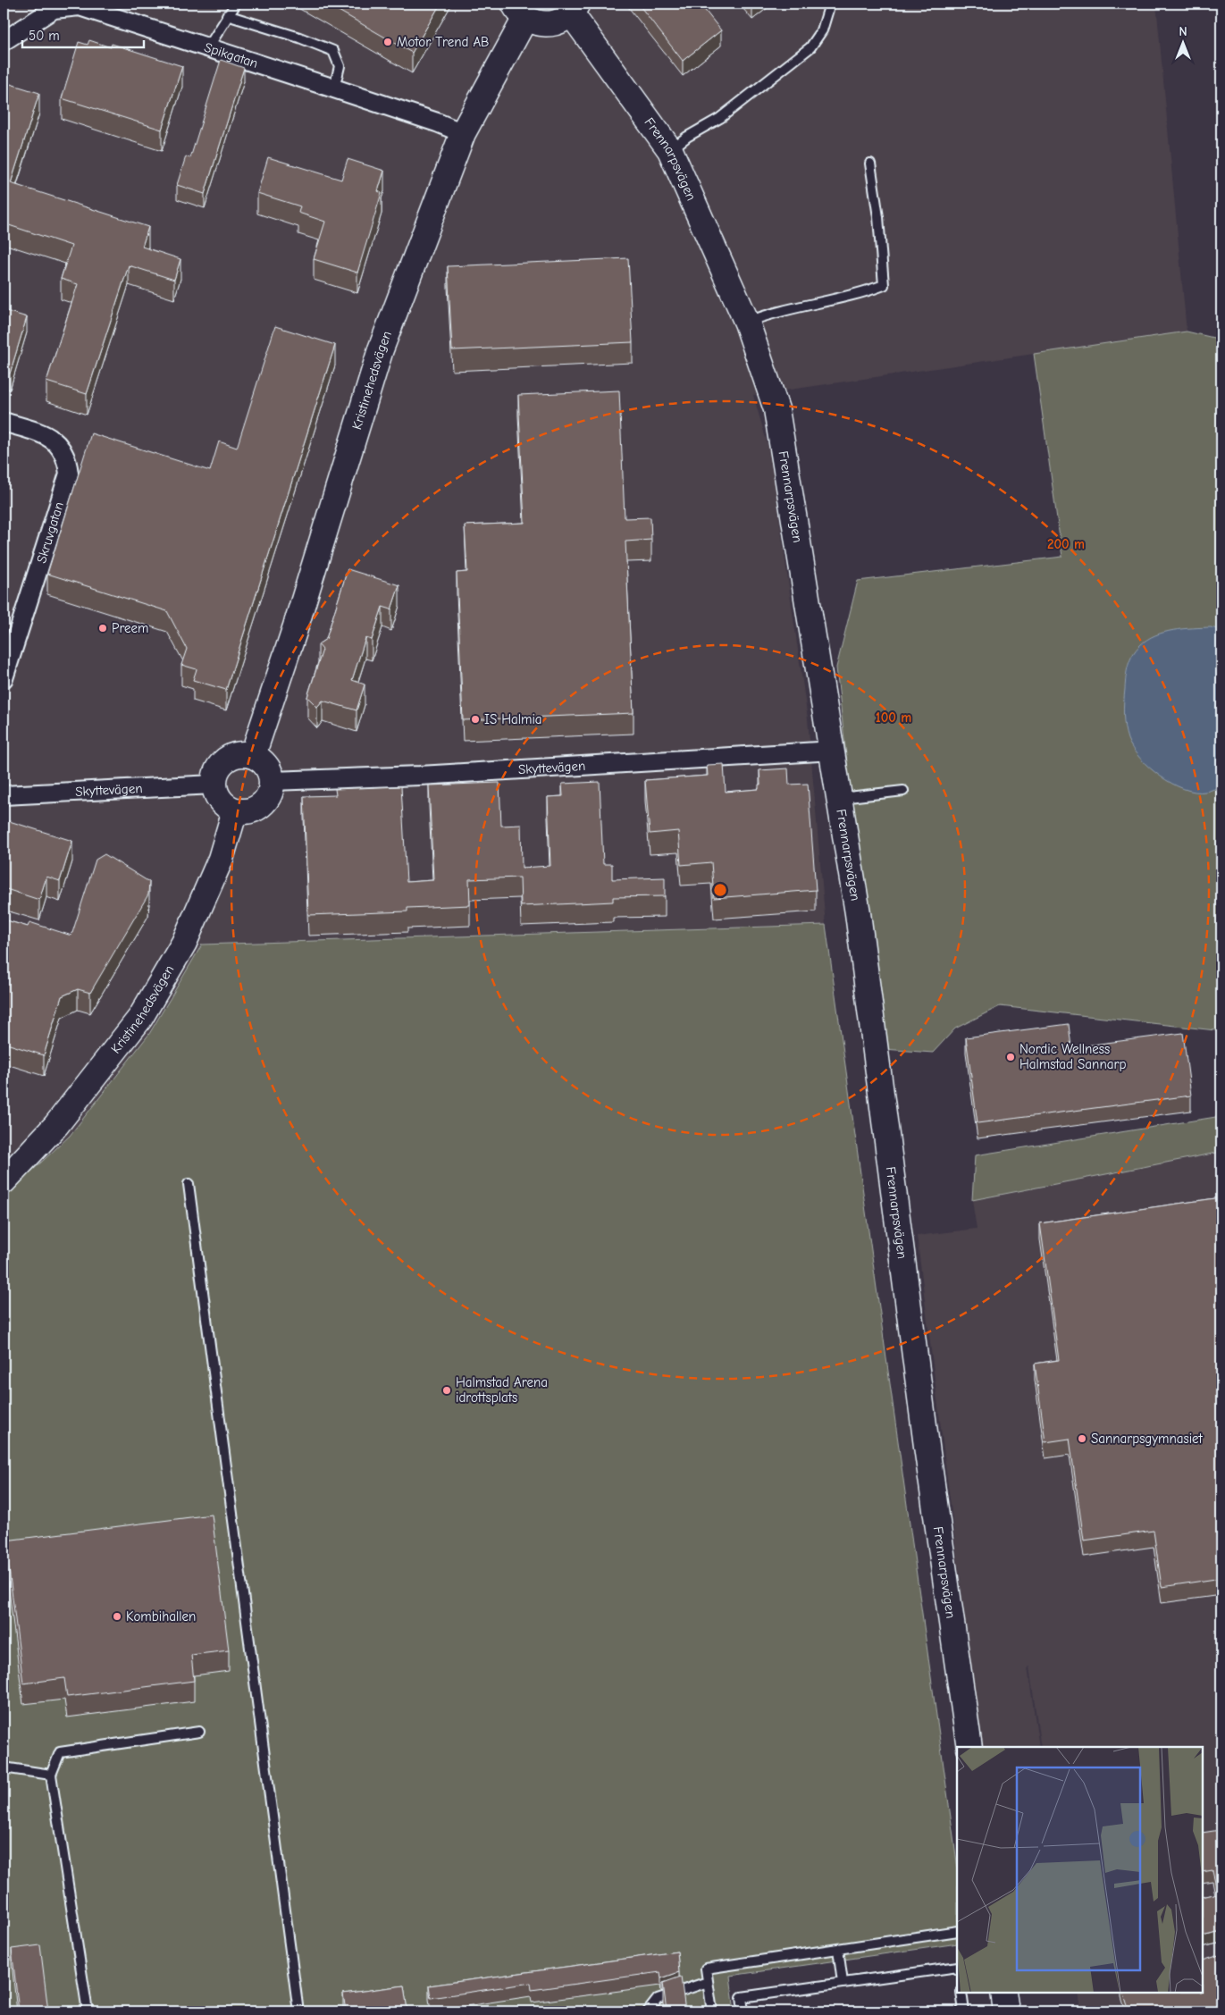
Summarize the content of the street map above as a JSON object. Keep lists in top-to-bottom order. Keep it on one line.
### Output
{"streets":{"street":["Spikgatan","Frennarpsvägen","Kristinehedsvägen","Skruvgatan","Skyttevägen"]},"crossings":[["Spikgatan","Kristinehedsvägen"],["Frennarpsvägen","Kristinehedsvägen"],["Frennarpsvägen","Skyttevägen"],["Kristinehedsvägen","Skyttevägen"]],"places":["Motor Trend AB","Preem","IS Halmia","Nordic Wellness Halmstad Sannarp","Halmstad Arena idrottsplats","Sannarpsgymnasiet","Kombihallen"],"scale_bar":"50 m","north":"top","rings":["200 m","100 m"]}
